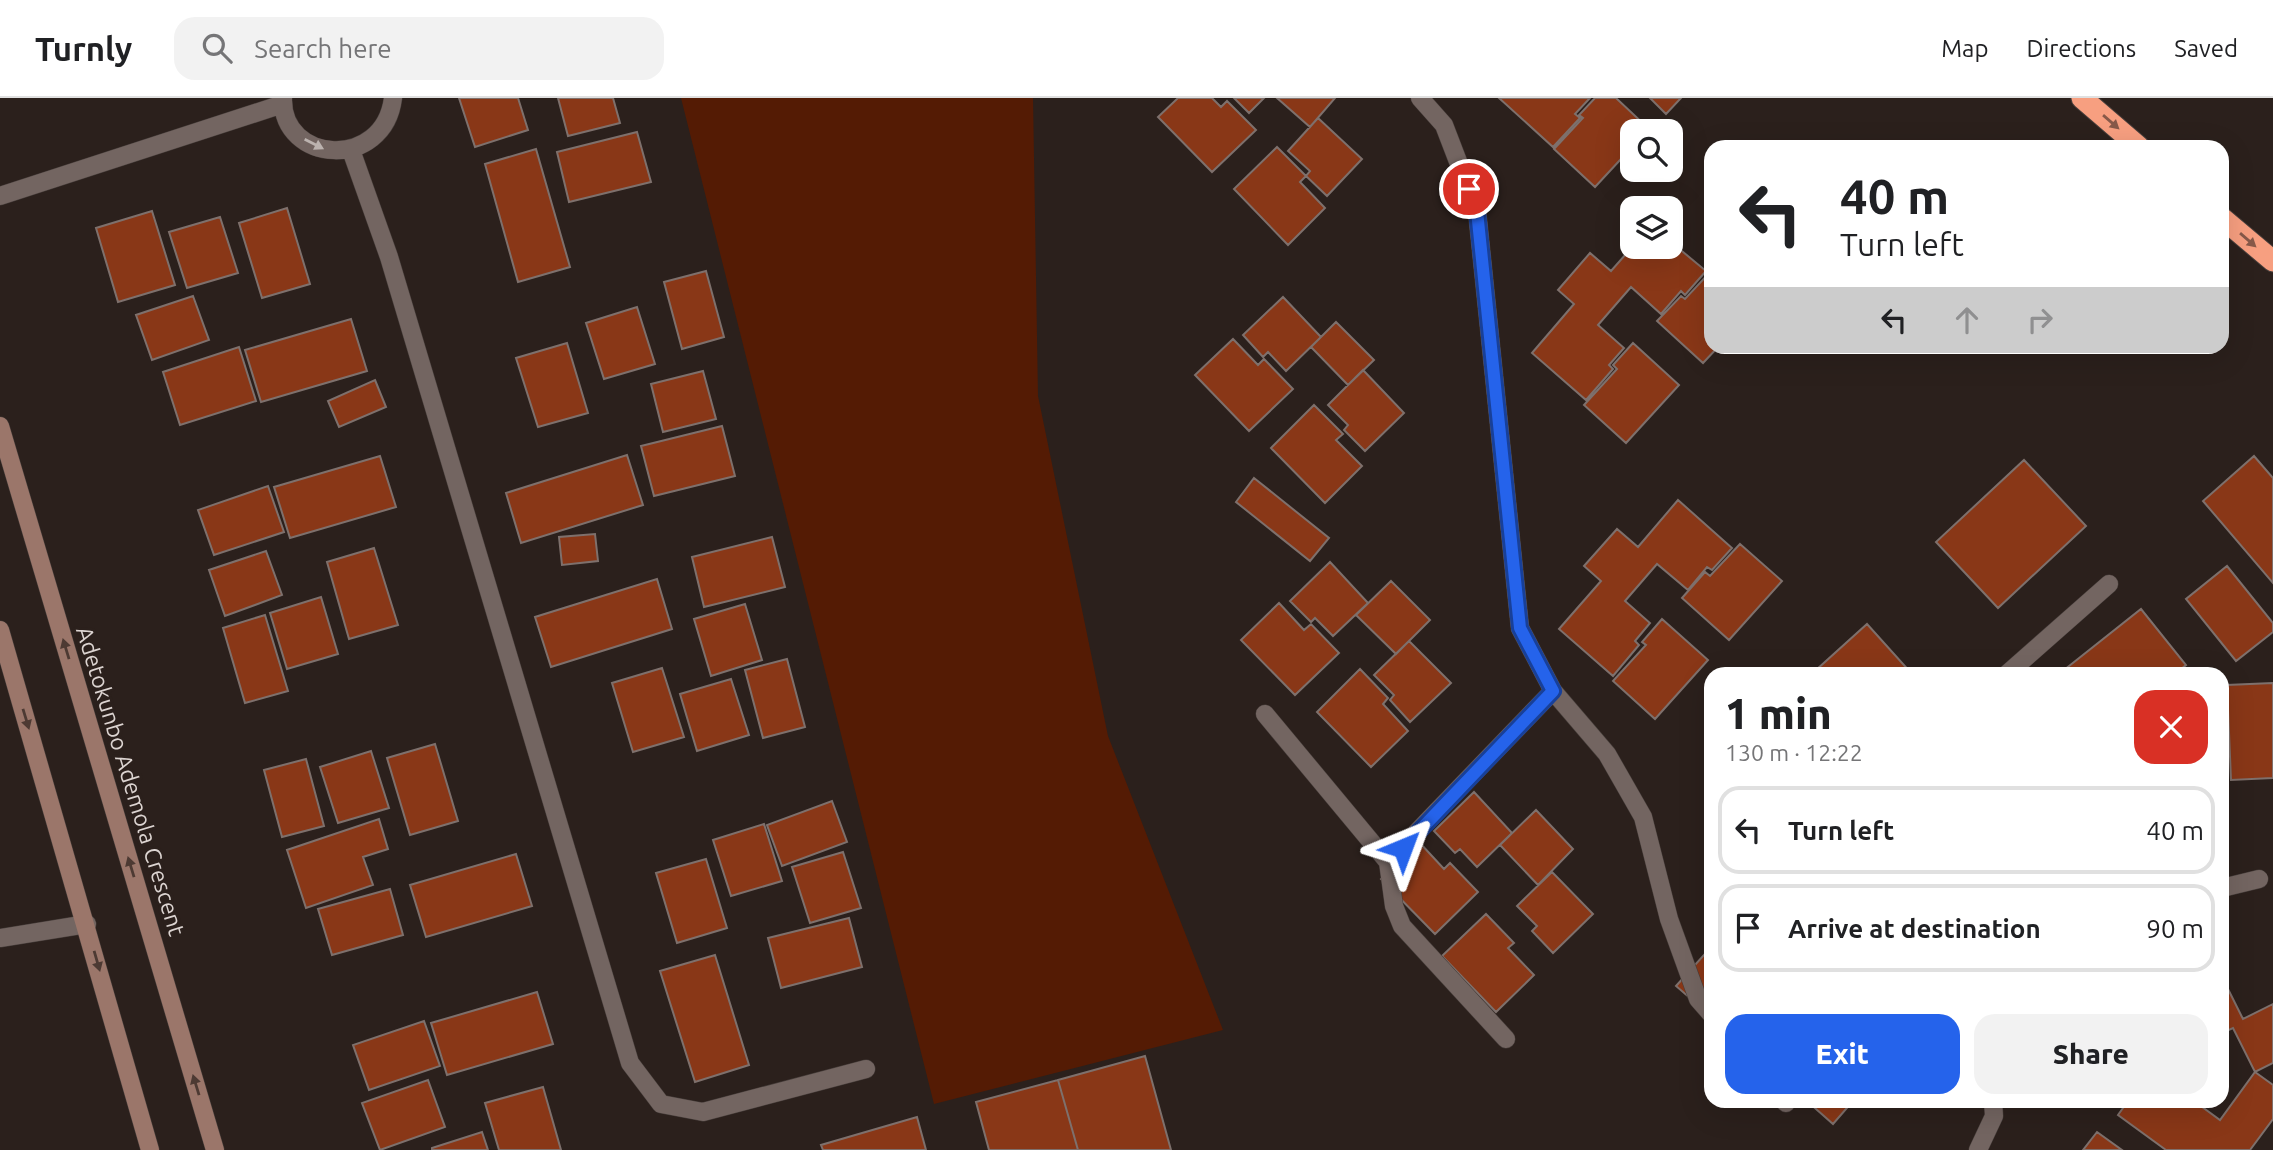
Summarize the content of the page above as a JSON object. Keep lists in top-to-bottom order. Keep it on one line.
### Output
{"streets":{"main road":["Adetokunbo Ademola Crescent"]},"page":{"header":"Turnly","search":"Search here","nav":["Map","Directions","Saved"],"turn":["40 m","Turn left"],"heading":["1 min","130 m · 12:22"],"list":[{"name":"Turn left","value":"40 m"},{"name":"Arrive at destination","value":"90 m"}],"buttons":["Exit","Share"]}}
